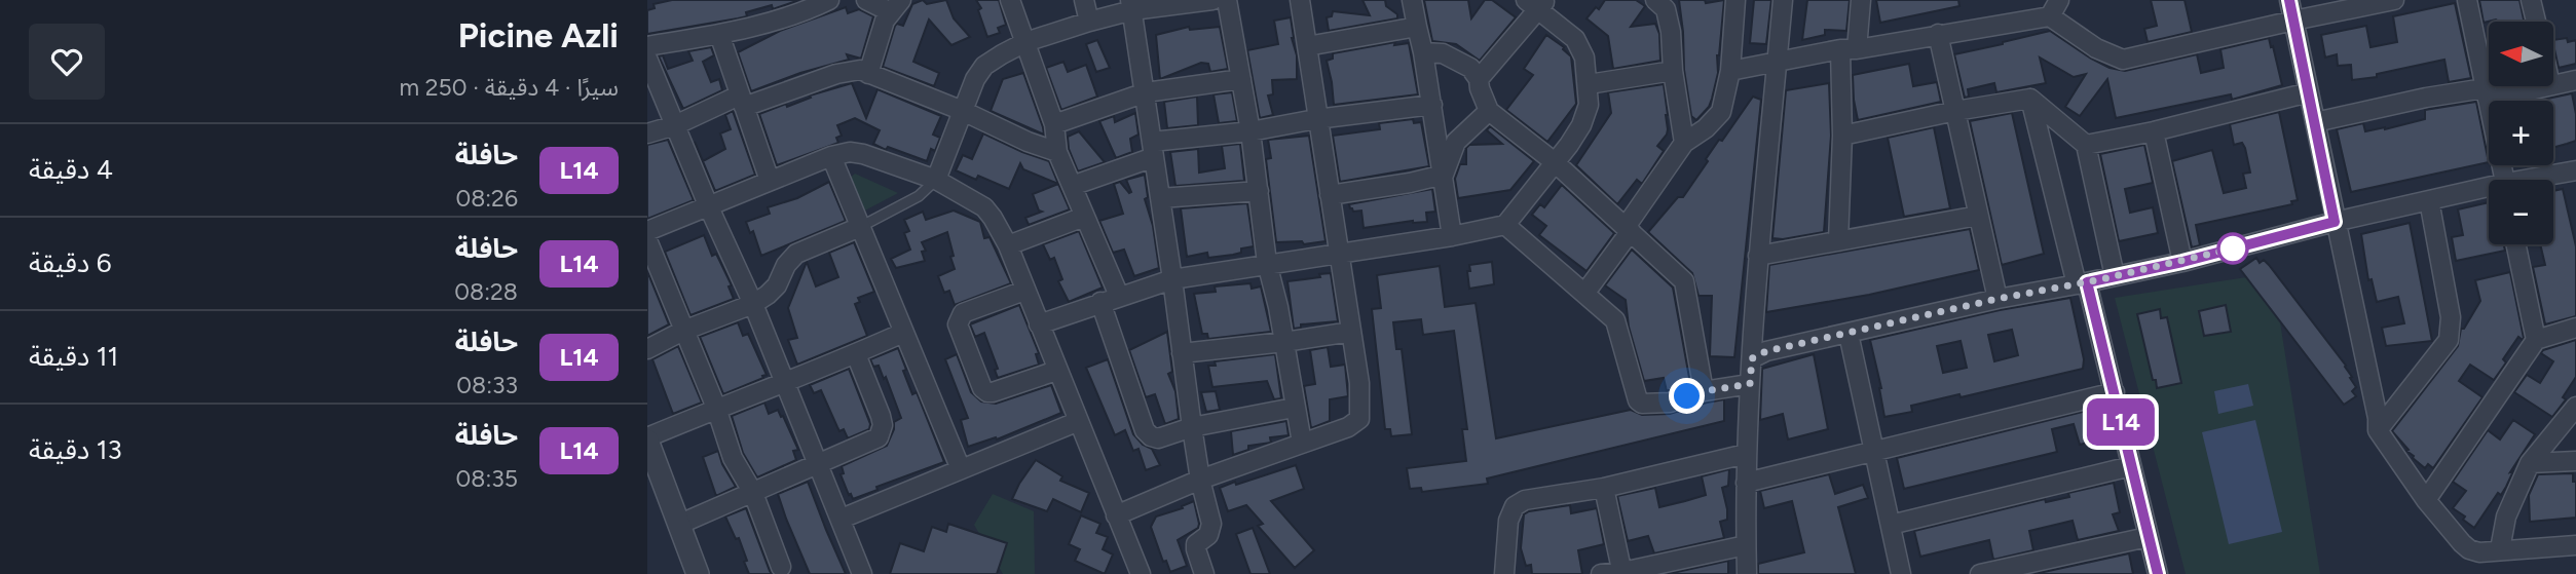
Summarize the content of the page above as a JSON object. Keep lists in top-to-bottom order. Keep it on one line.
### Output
{"lines":["bus line L14"],"north":"left","page":{"on_map":"L14","heading":["Picine Azli","سيرًا · 4 دقيقة · 250 m"],"map_buttons":["+","−"],"list":[{"mark":"L14","name":"حافلة","note":"08:26","value":"4 دقيقة"},{"mark":"L14","name":"حافلة","note":"08:28","value":"6 دقيقة"},{"mark":"L14","name":"حافلة","note":"08:33","value":"11 دقيقة"},{"mark":"L14","name":"حافلة","note":"08:35","value":"13 دقيقة"}]}}
